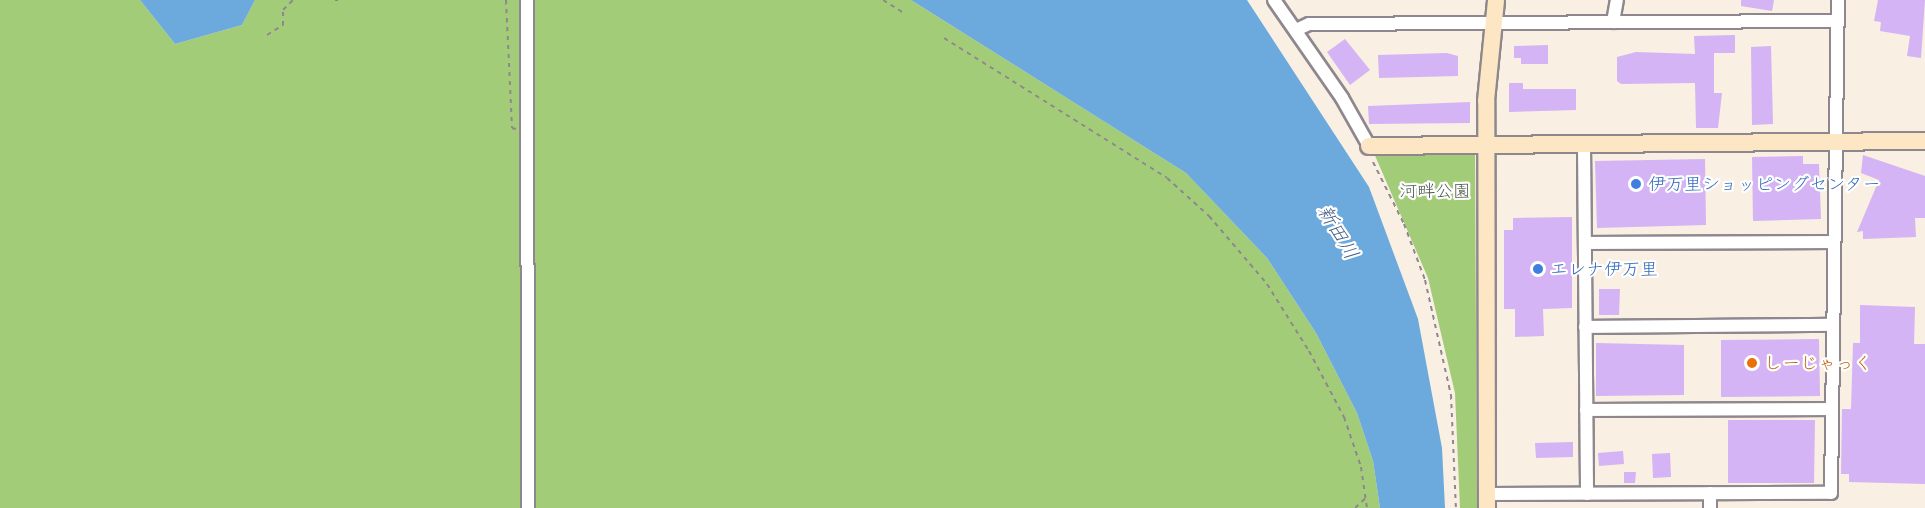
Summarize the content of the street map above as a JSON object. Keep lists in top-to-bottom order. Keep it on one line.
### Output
{"water":["新田川"],"parks":["河畔公園"],"places":["伊万里ショッピングセンター","エレナ伊万里","しーじゃっく"]}
